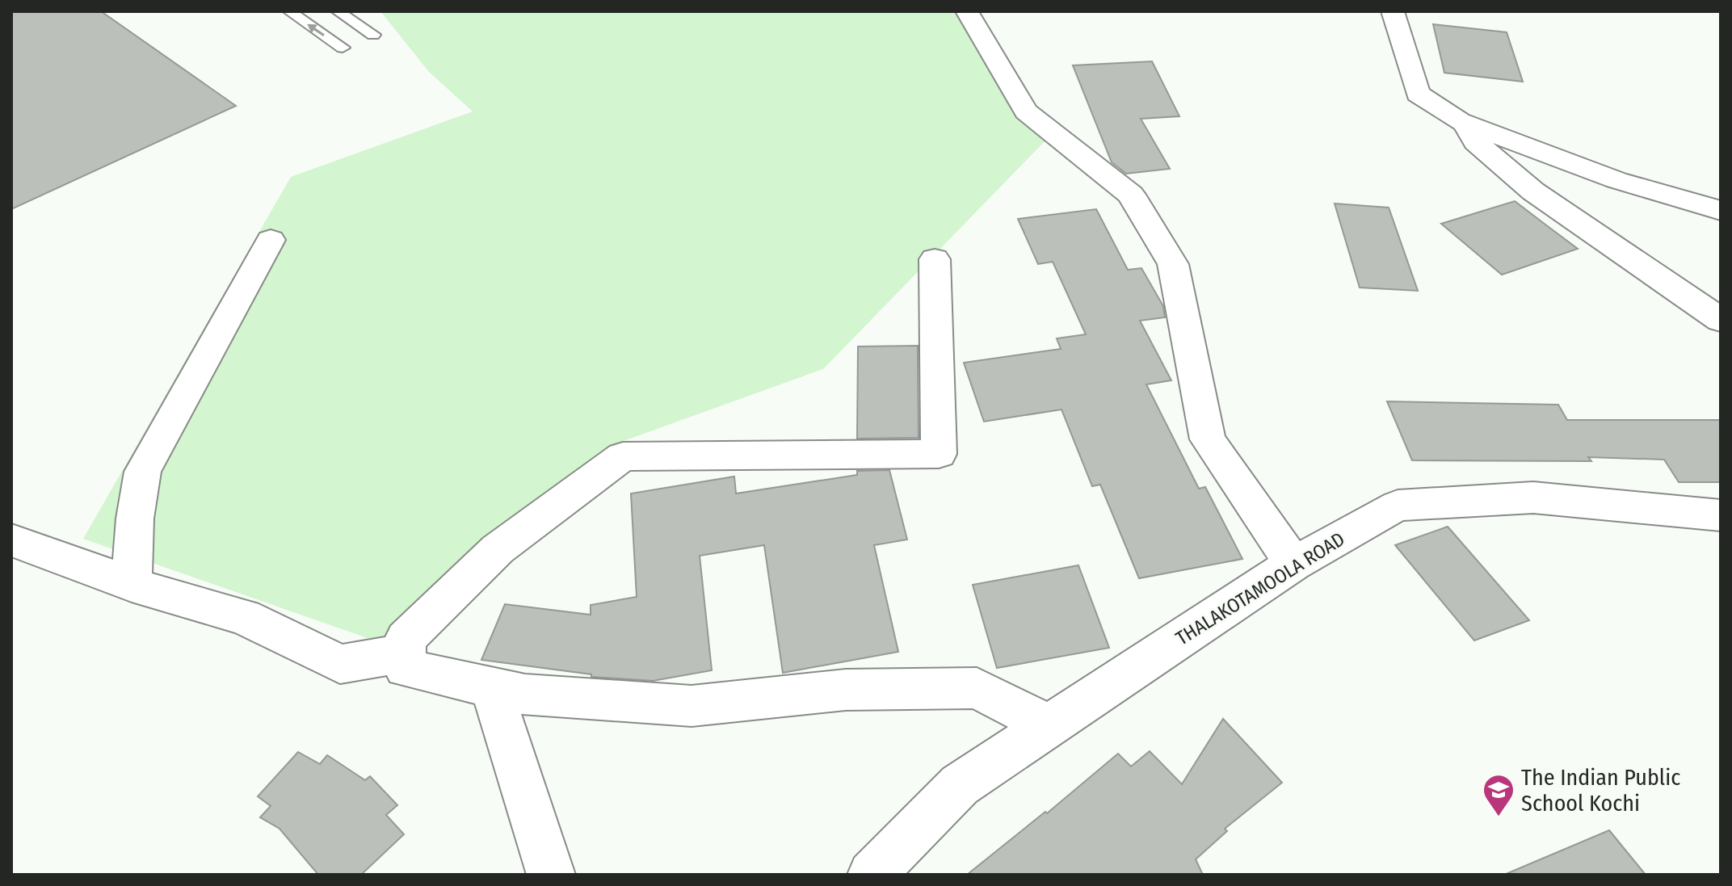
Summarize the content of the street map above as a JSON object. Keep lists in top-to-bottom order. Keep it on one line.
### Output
{"streets":{"street":["THALAKOTAMOOLA ROAD"]},"places":{"school or university":["The Indian Public School Kochi"]}}
